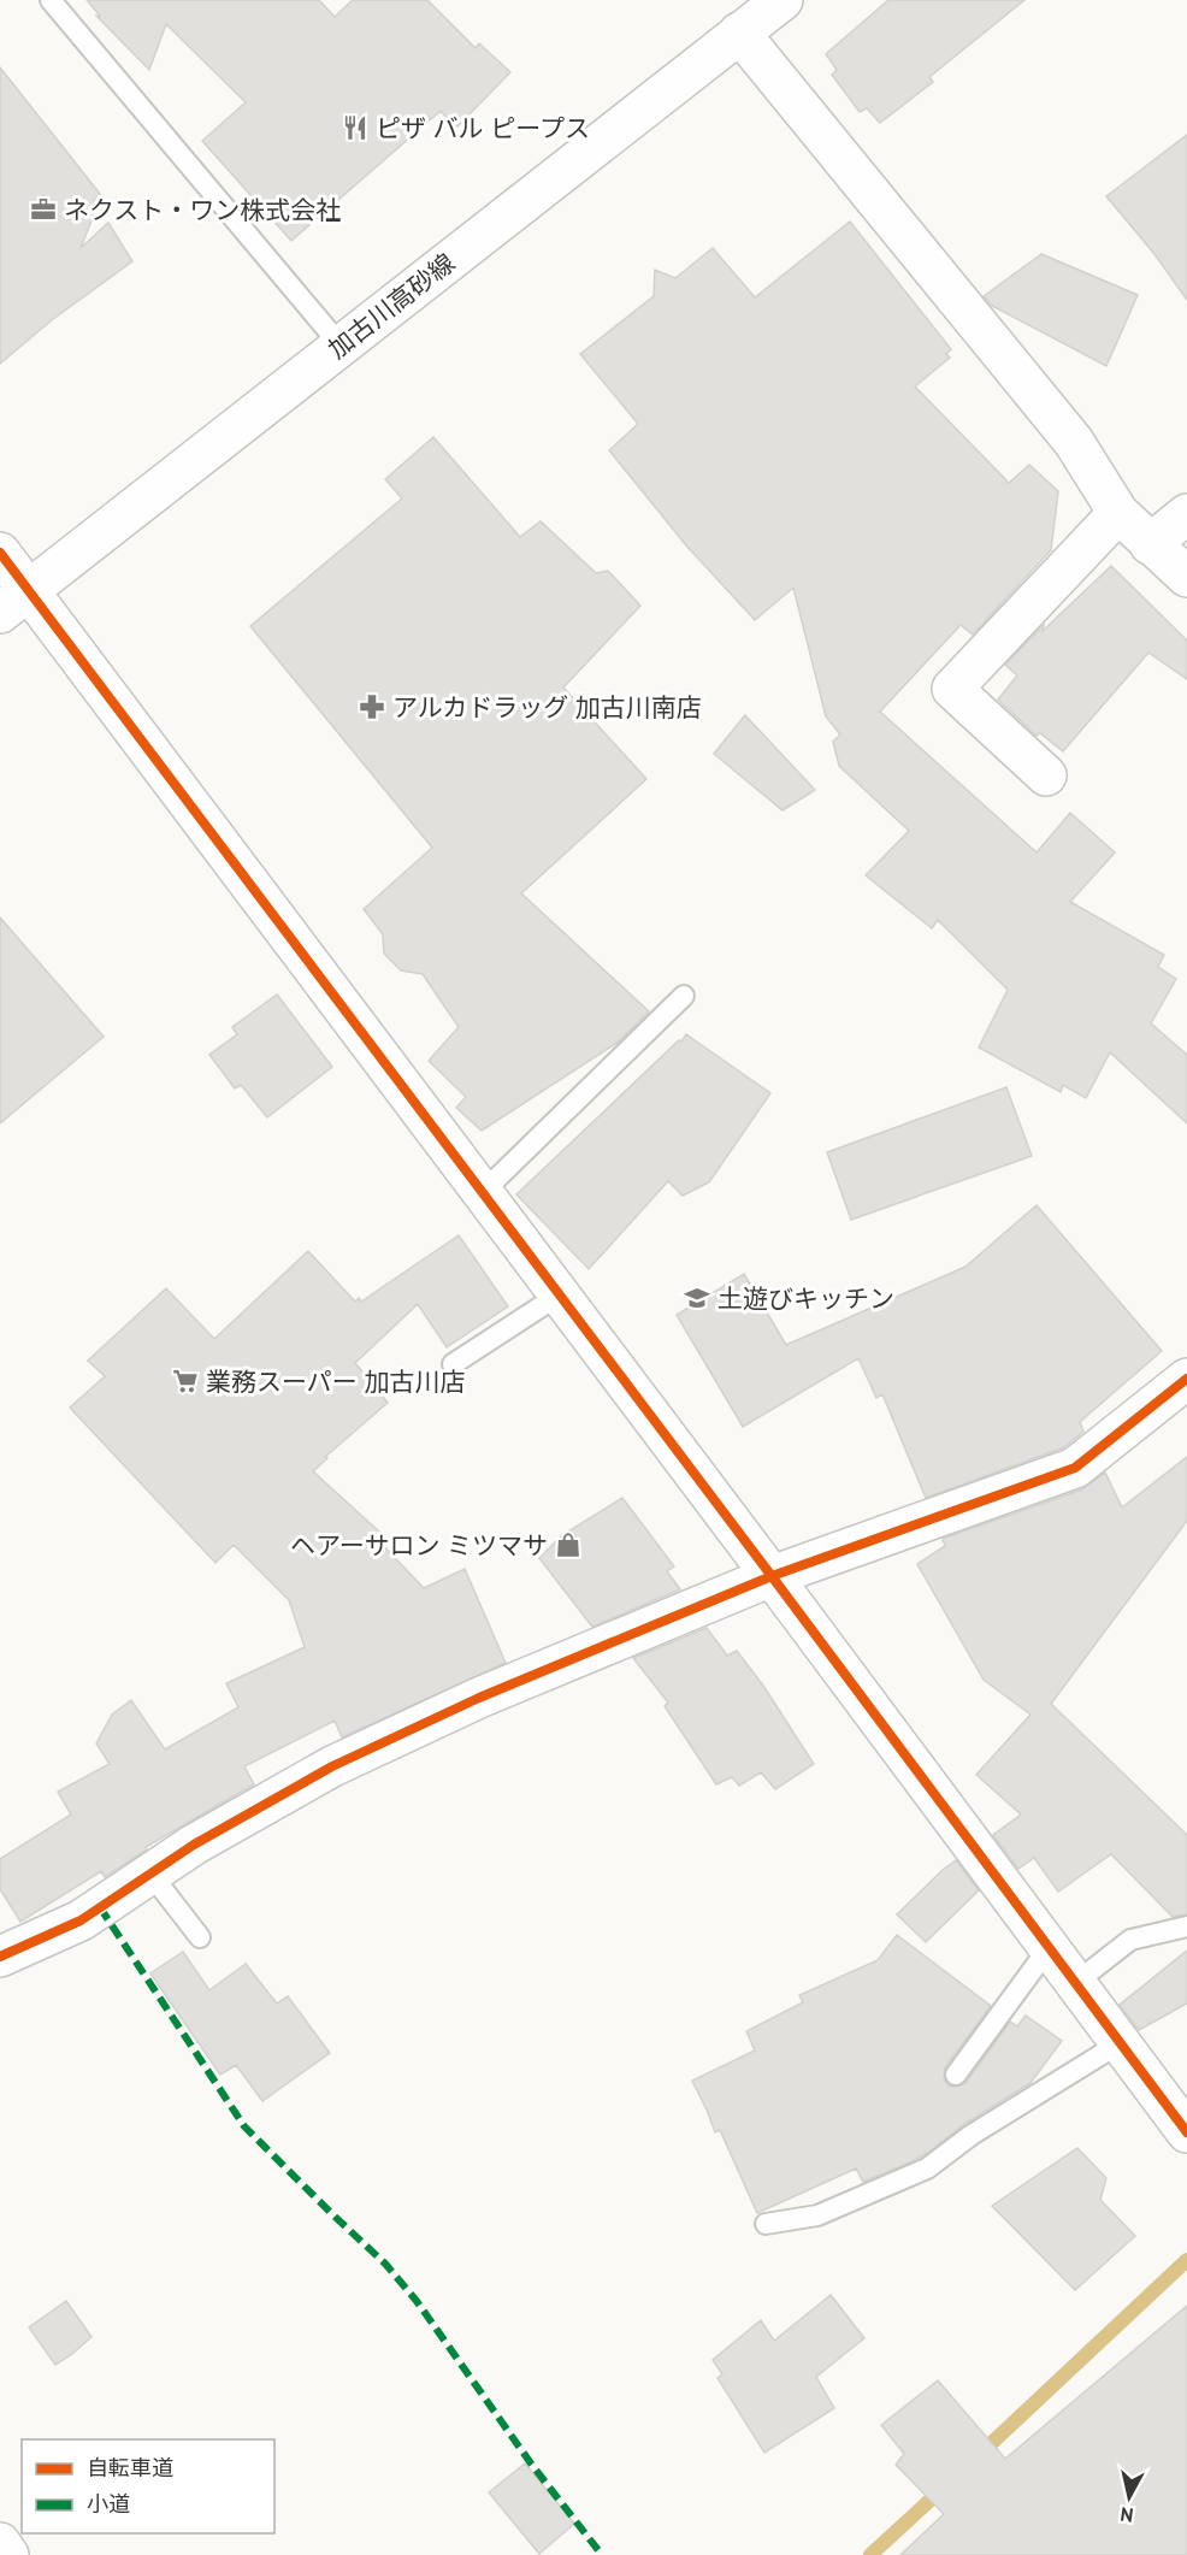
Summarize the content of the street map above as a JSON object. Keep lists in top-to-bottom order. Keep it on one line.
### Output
{"streets":{"street":["加古川高砂線"]},"places":{"restaurant":["ピザ バル ピープス"],"office":["ネクスト・ワン株式会社"],"pharmacy":["アルカドラッグ 加古川南店"],"school or university":["土遊びキッチン"],"supermarket":["業務スーパー 加古川店"],"shop":["ヘアーサロン ミツマサ"]},"legend":["自転車道","小道"],"north":"bottom"}
